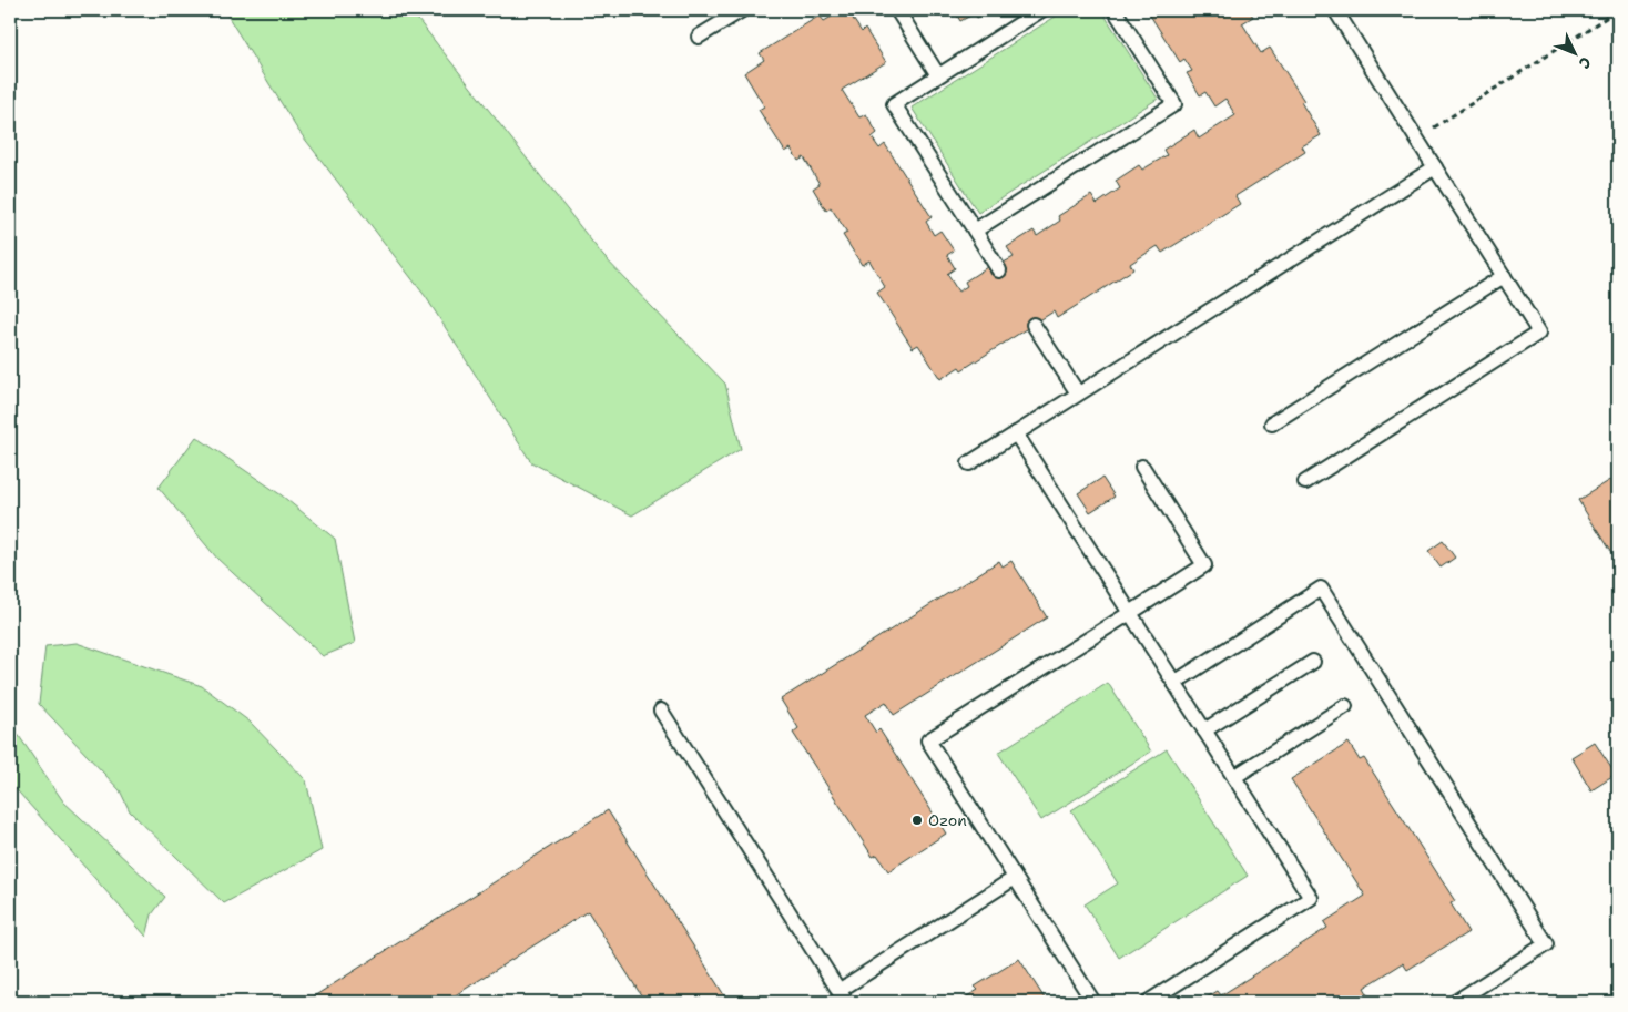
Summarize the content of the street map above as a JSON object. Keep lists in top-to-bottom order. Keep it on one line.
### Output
{"places":["Ozon"],"north":"bottom right"}
